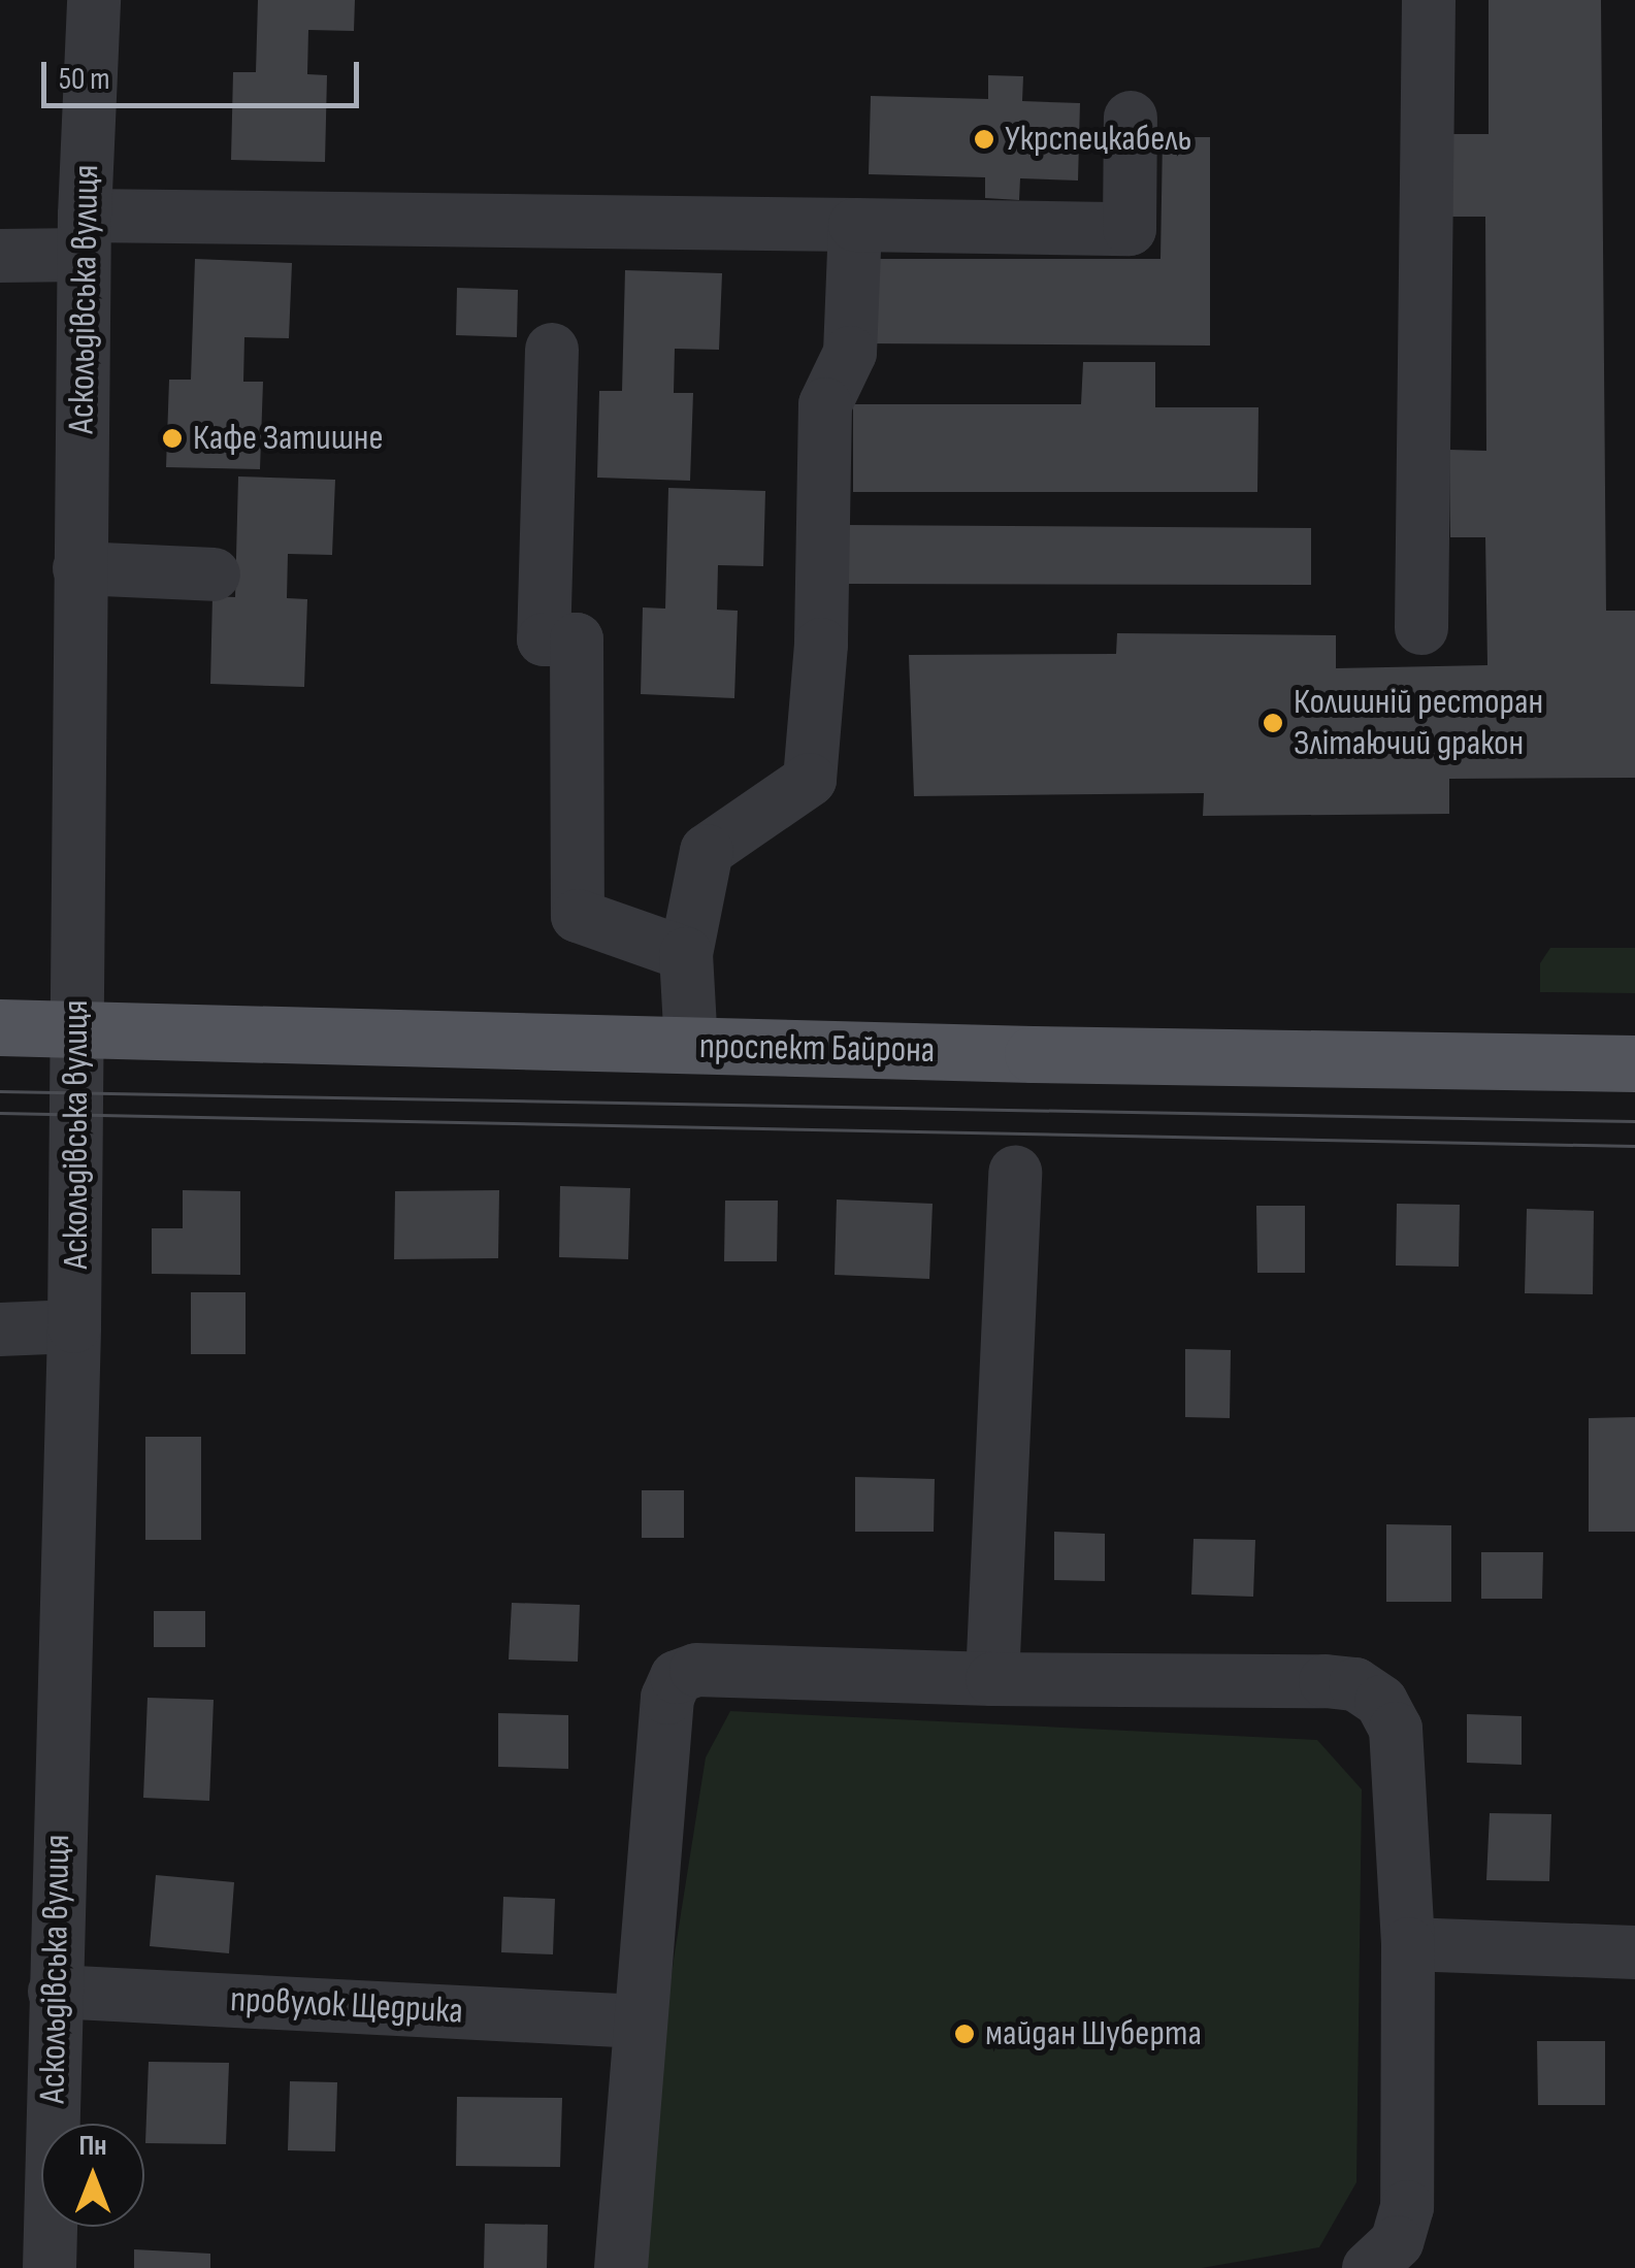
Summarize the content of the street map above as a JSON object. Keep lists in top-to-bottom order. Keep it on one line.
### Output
{"streets":{"main road":["проспект Байрона"],"street":["Аскольдівська вулиця","провулок Щедрика"]},"crossings":[["Аскольдівська вулиця","проспект Байрона"],["Аскольдівська вулиця","провулок Щедрика"]],"places":["Укрспецкабель","Кафе Затишне","Колишній ресторан Злітаючий дракон","майдан Шуберта"],"scale_bar":"50 m","north":"top"}
